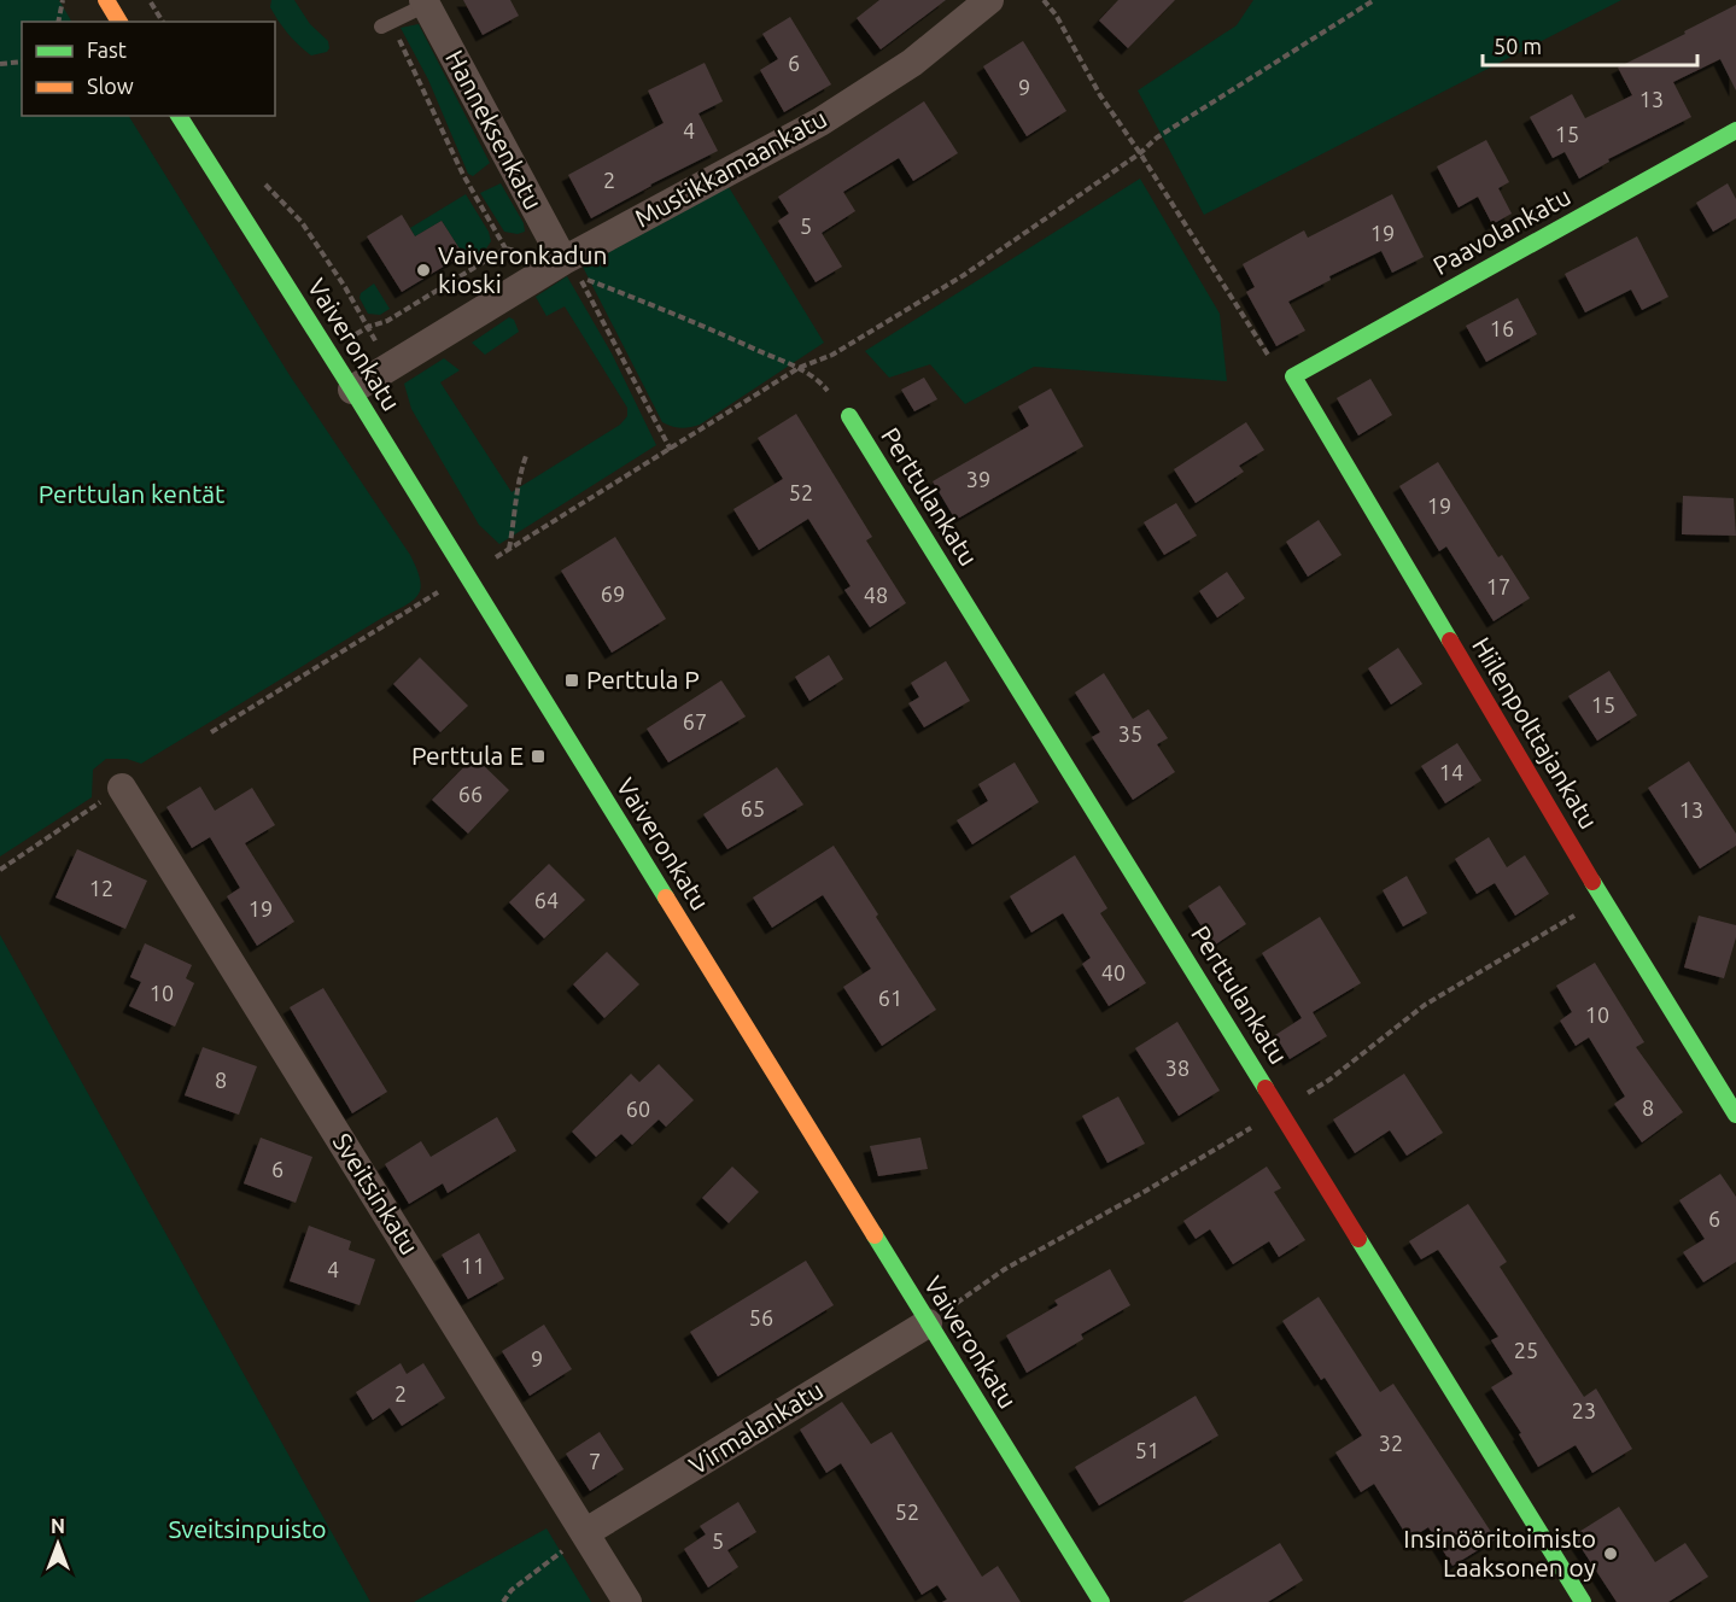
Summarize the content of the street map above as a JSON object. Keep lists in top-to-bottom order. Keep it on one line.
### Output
{"streets":{"street":["Hanneksenkatu","Mustikkamaankatu","Paavolankatu","Vaiveronkatu","Perttulankatu","Hiilenpolttajankatu","Sveitsinkatu","Virmalankatu"]},"crossings":[["Hanneksenkatu","Mustikkamaankatu"],["Mustikkamaankatu","Vaiveronkatu"],["Paavolankatu","Hiilenpolttajankatu"],["Vaiveronkatu","Virmalankatu"],["Sveitsinkatu","Virmalankatu"]],"parks":["Perttulan kentät","Sveitsinpuisto"],"places":{"other":["Vaiveronkadun kioski","Insinööritoimisto Laaksonen oy"],"transit":["Perttula P","Perttula E"]},"house_numbers":["6","9","13","4","15","2","5","19","16","39","52","19","17","69","48","15","67","35","14","66","65","13","12","64","19","40","10","61","10","38","8","8","60","6","6","11","4","56","25","9","2","23","32","51","7","52","5"],"legend":["Fast","Slow"],"scale_bar":"50 m","north":"top"}
